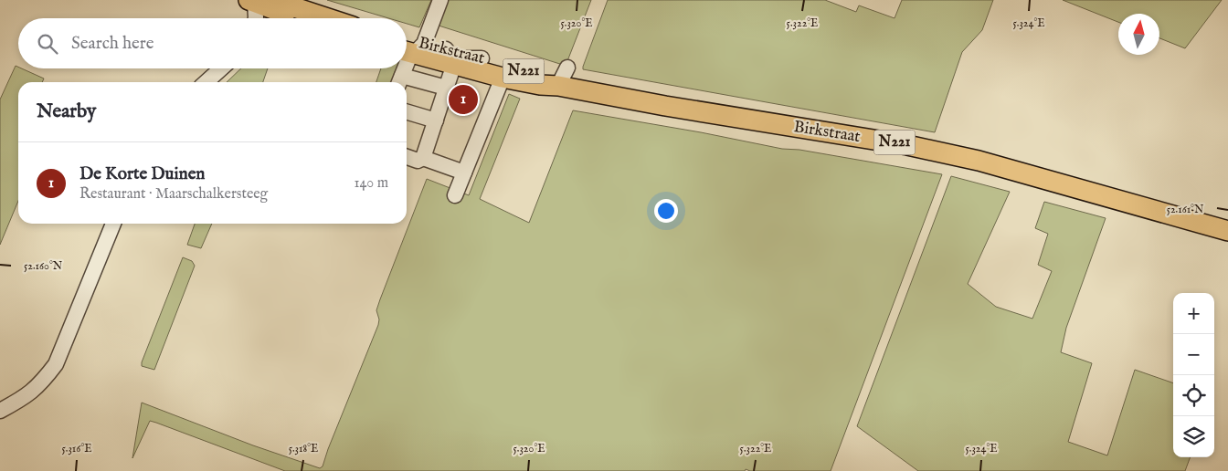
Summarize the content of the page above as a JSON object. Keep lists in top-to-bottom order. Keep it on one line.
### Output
{"streets":{"main road":["Birkstraat","N221"]},"north":"top","page":{"search":"Search here","heading":"Nearby","pins":"1","list":[{"mark":"1","name":"De Korte Duinen","note":"Restaurant · Maarschalkersteeg","value":"140 m"}],"map_buttons":["+","−"]},"coordinates":["5.320°E","5.322°E","5.324°E","52.161°N","52.160°N","5.316°E","5.318°E"]}
